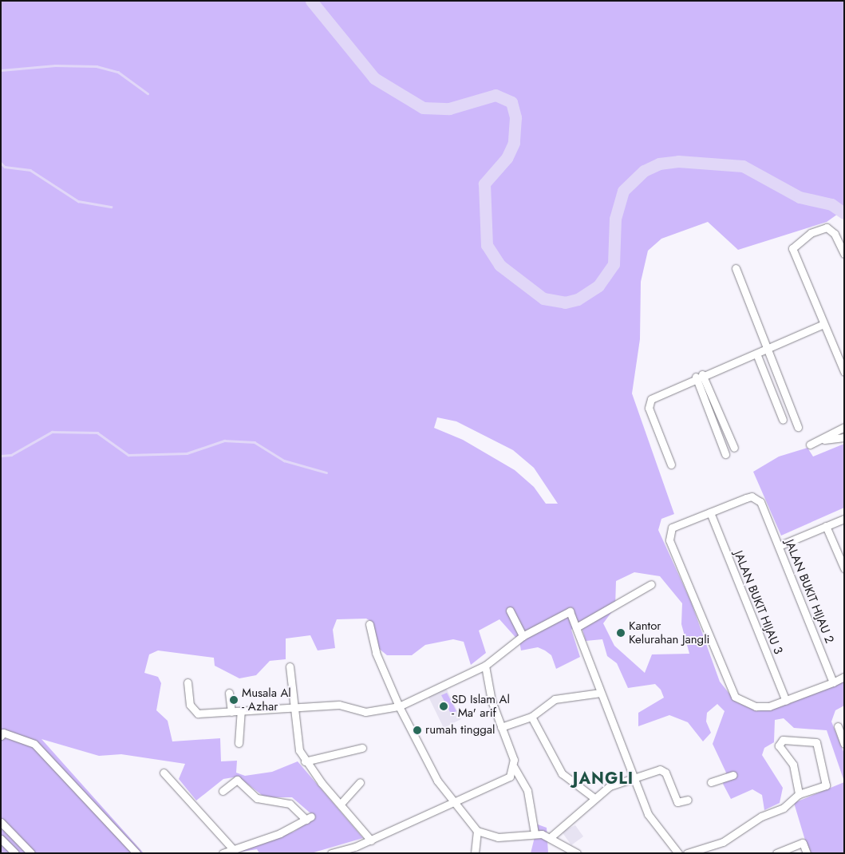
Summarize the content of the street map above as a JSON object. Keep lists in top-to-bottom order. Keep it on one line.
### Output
{"streets":{"street":["JALAN BUKIT HIJAU 2","JALAN BUKIT HIJAU 3"]},"crossings":[["JALAN BUKIT HIJAU 2","JALAN BUKIT HIJAU 3"]],"districts":["JANGLI"],"places":["Kantor Kelurahan Jangli","Musala Al - Azhar","SD Islam Al - Ma' arif","rumah tinggal"]}
